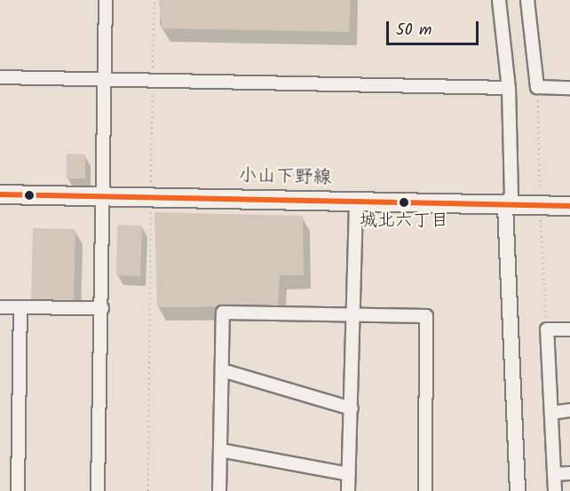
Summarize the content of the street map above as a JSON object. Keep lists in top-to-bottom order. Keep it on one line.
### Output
{"streets":{"main road":["小山下野線"]},"places":["城北六丁目"],"scale_bar":"50 m"}
